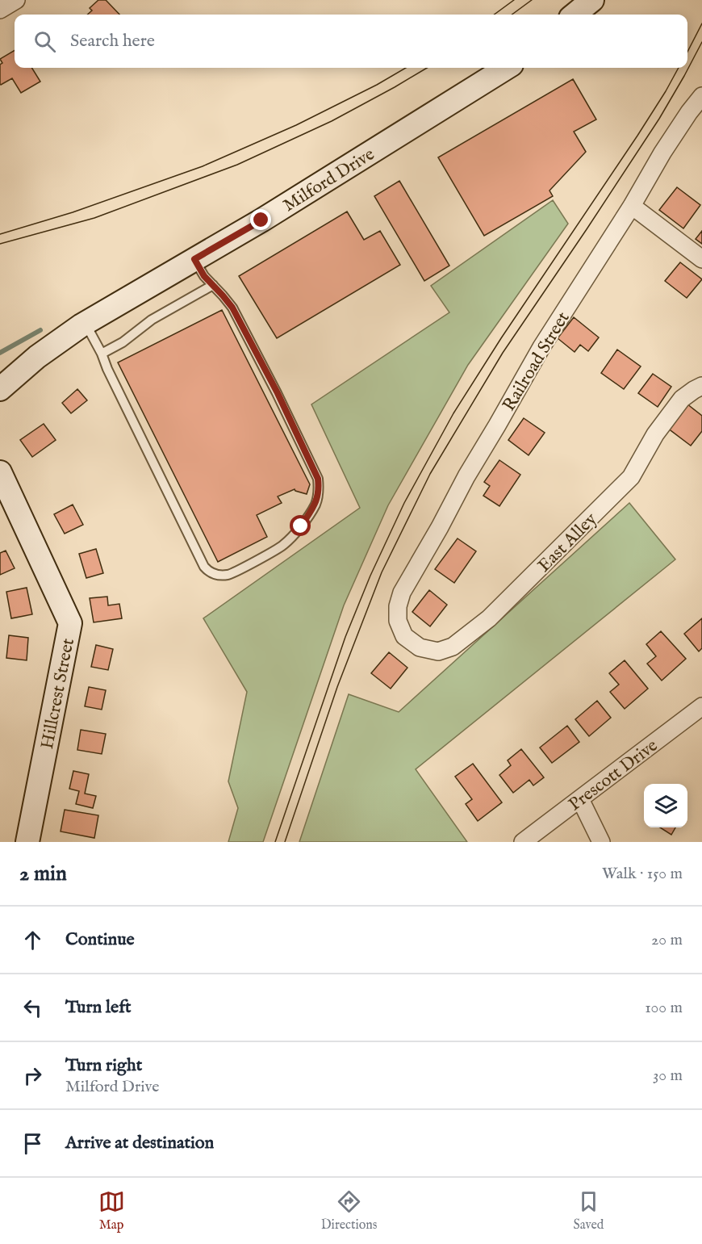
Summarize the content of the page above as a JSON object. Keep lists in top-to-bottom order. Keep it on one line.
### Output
{"streets":{"street":["Milford Drive","Railroad Street","East Alley","Hillcrest Street","Prescott Drive"]},"crossings":[["Railroad Street","East Alley"]],"page":{"search":"Search here","heading":["2 min","Walk · 150 m"],"list":[["Continue","20 m"],["Turn left","100 m"],["Turn right","Milford Drive","30 m"],"Arrive at destination"],"nav":["Map","Directions","Saved"]}}
